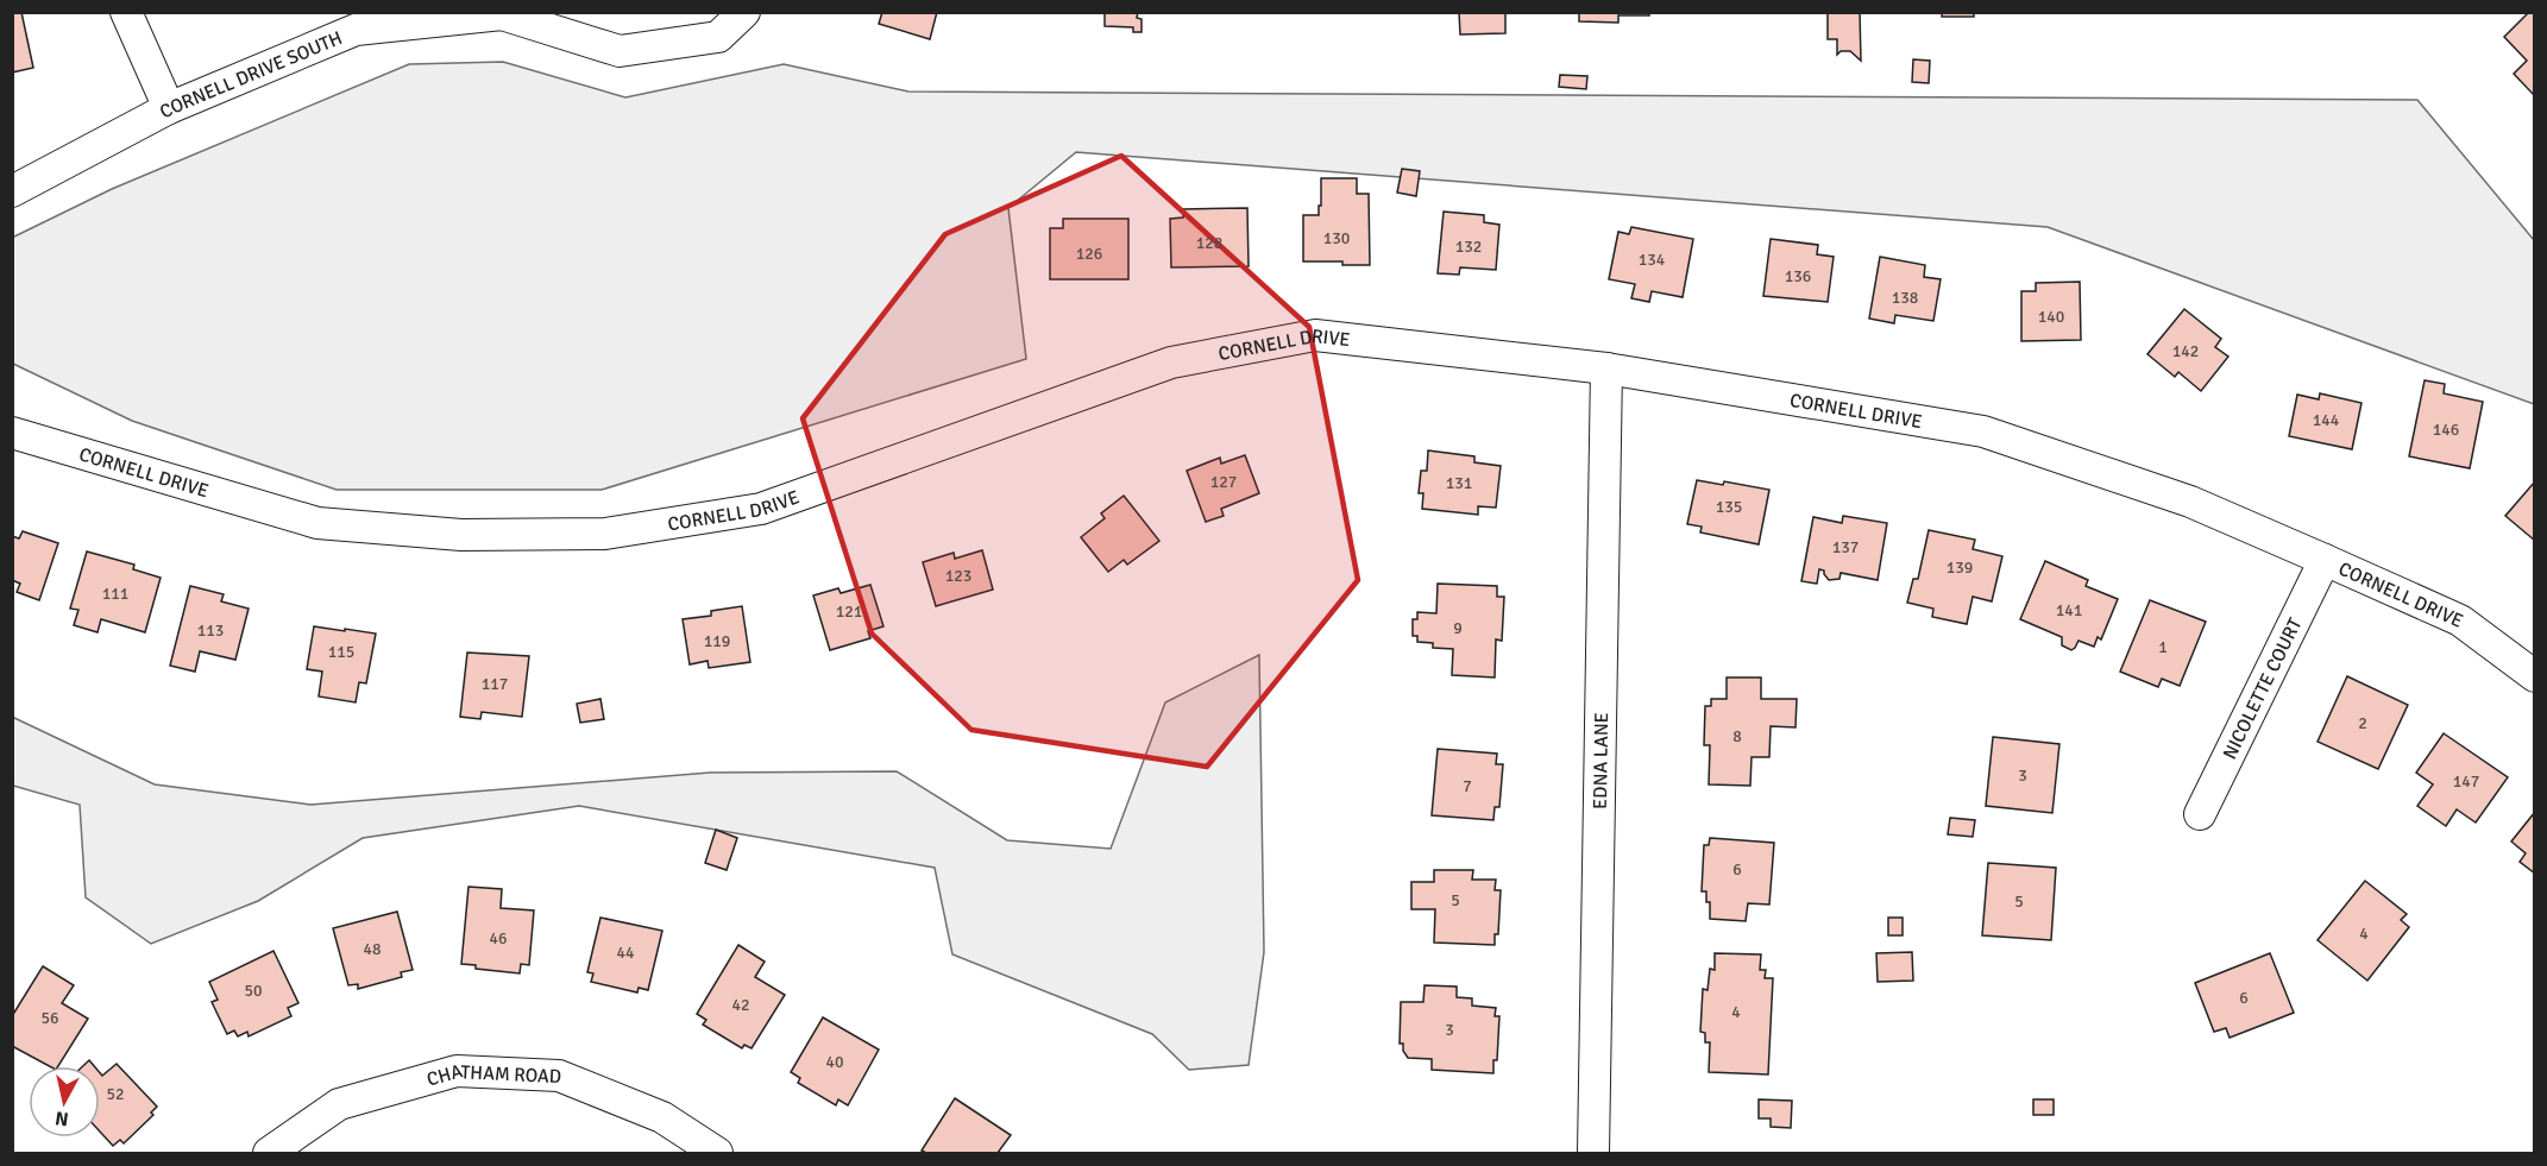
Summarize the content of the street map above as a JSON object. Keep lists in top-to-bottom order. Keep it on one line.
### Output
{"streets":{"street":["CORNELL DRIVE SOUTH","CORNELL DRIVE","NICOLETTE COURT","EDNA LANE","CHATHAM ROAD"]},"crossings":[["CORNELL DRIVE","NICOLETTE COURT"],["CORNELL DRIVE","EDNA LANE"]],"house_numbers":["130","128","132","126","134","136","138","140","142","144","146","127","131","135","137","139","123","111","141","121","9","113","119","1","115","117","2","8","3","147","7","6","5","5","4","46","48","44","50","6","42","4","56","3","40","52"],"north":"bottom"}
